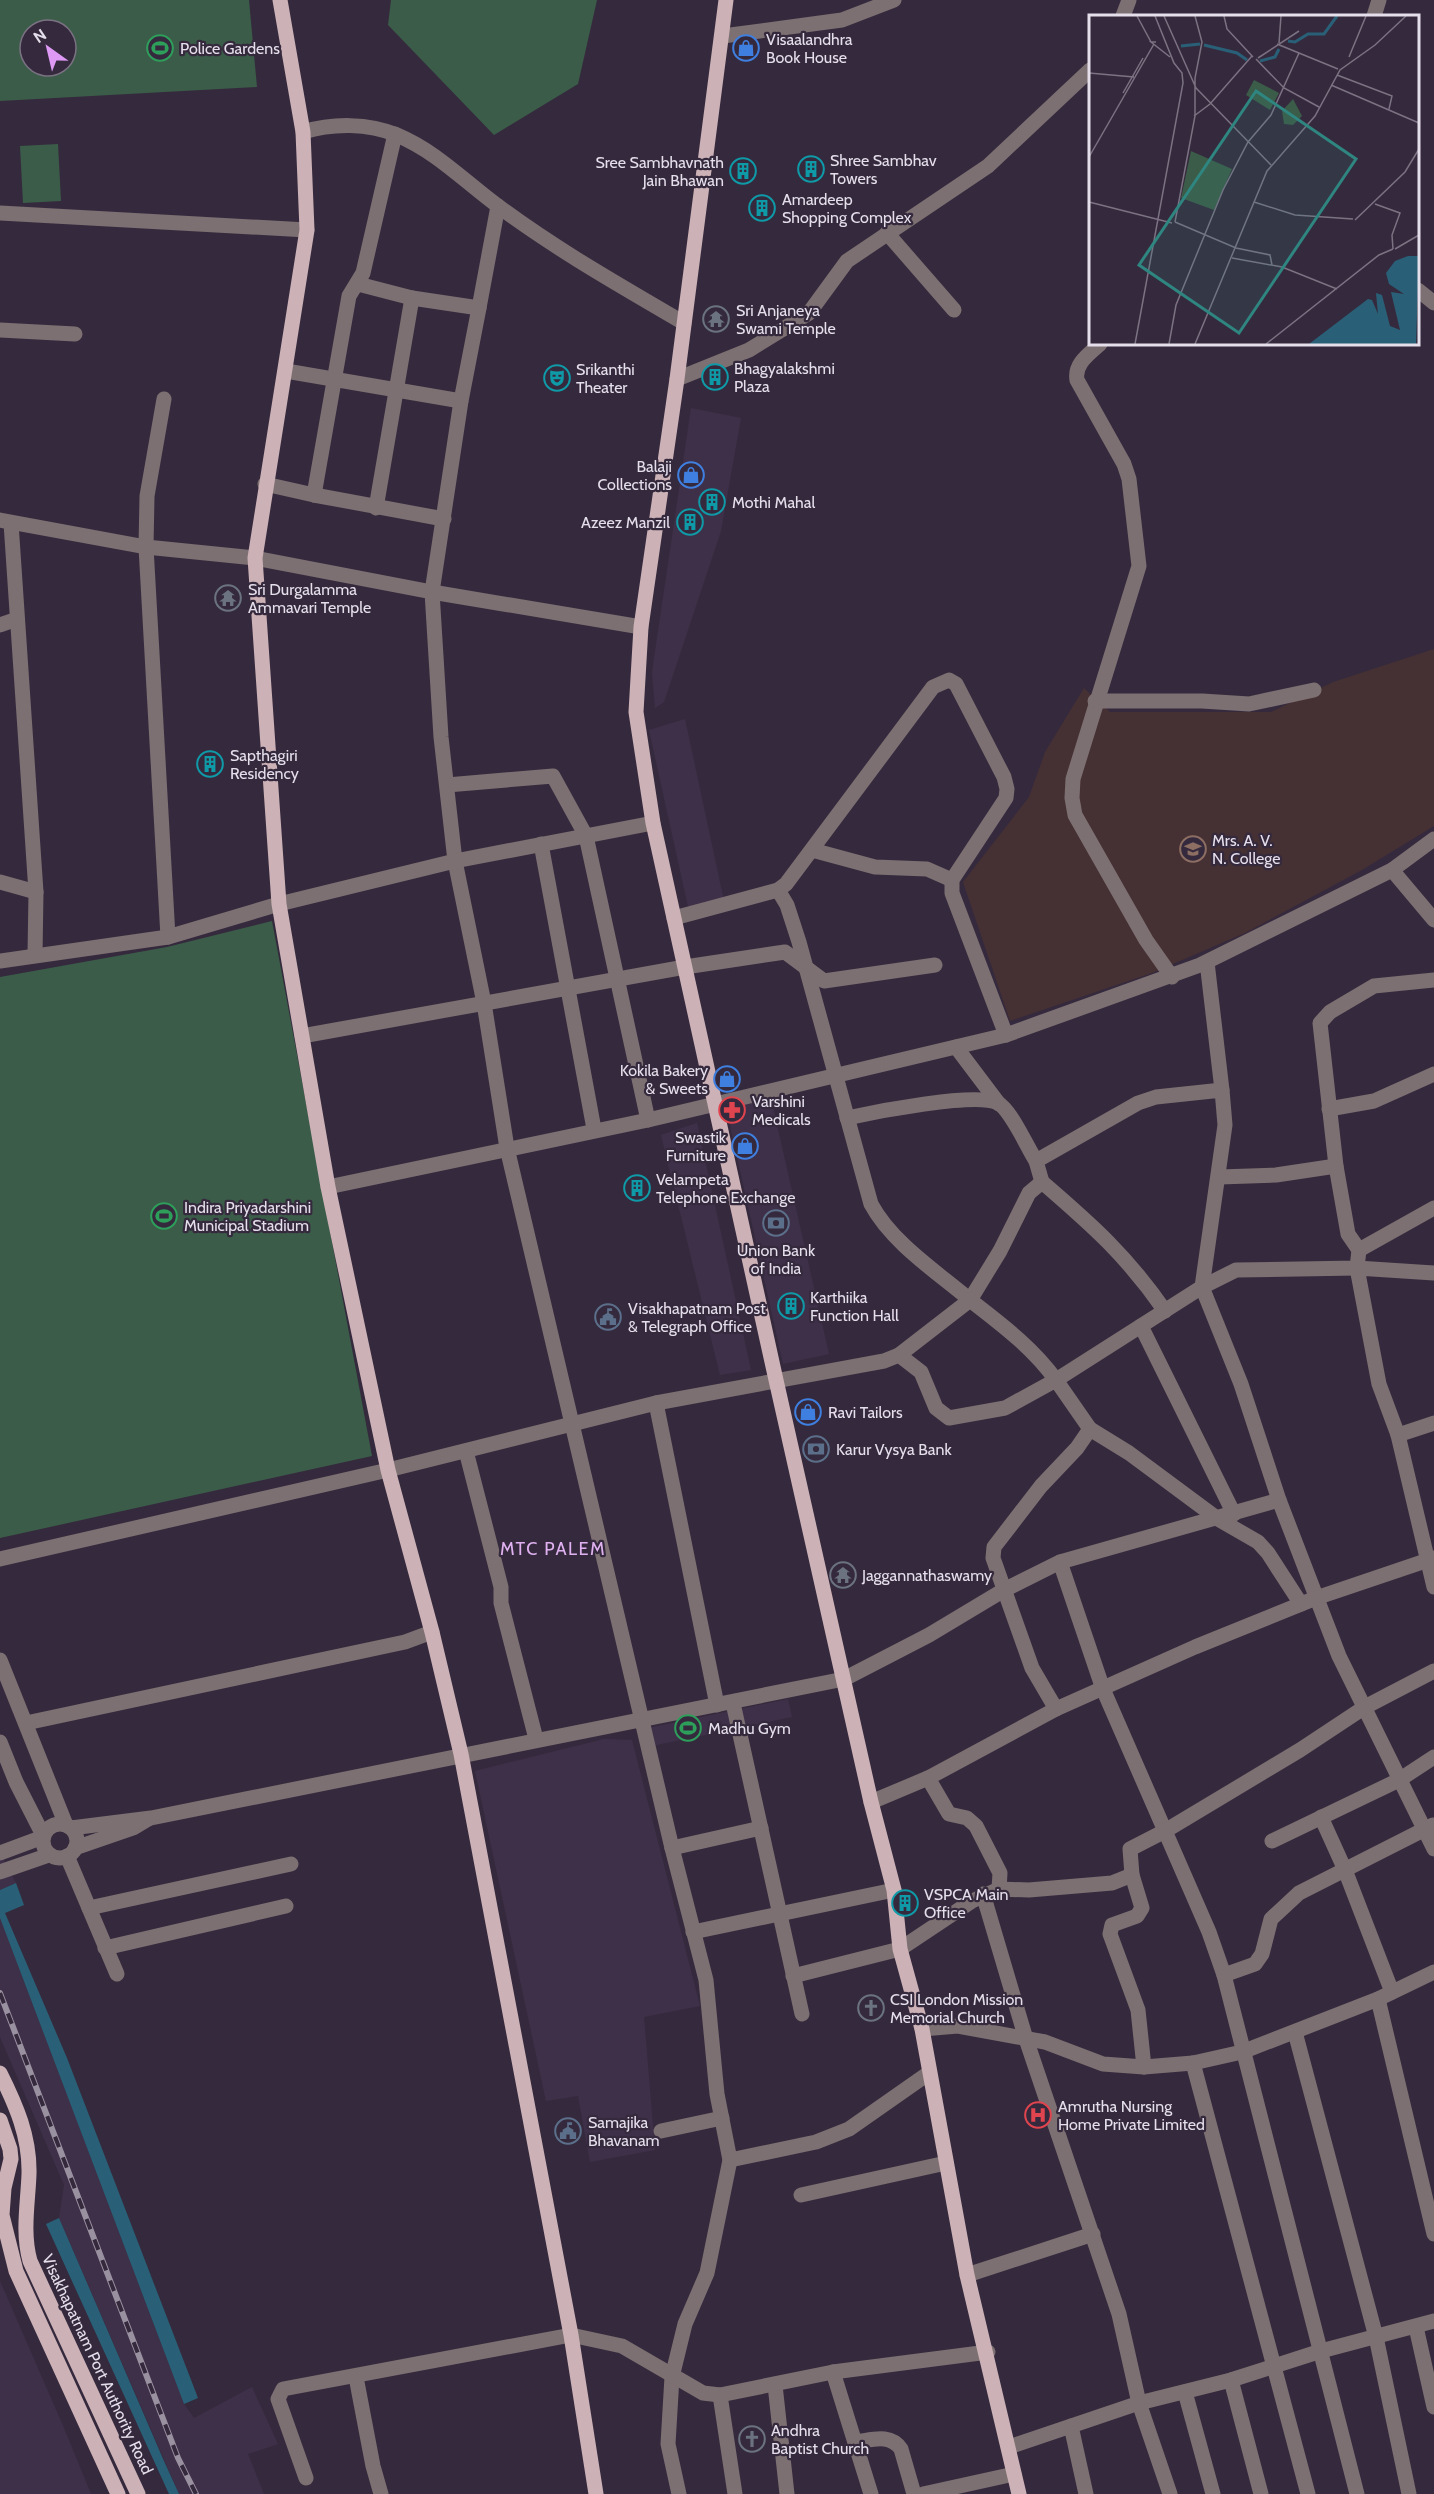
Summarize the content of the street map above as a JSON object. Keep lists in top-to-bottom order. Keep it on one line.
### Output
{"streets":{"main road":["Visakhapatnam Port Authority Road"]},"districts":["MTC PALEM"],"places":{"sports":["Police Gardens","Indira Priyadarshini Municipal Stadium","Madhu Gym"],"shop":["Visaalandhra Book House","Balaji Collections","Kokila Bakery & Sweets","Swastik Furniture","Ravi Tailors"],"building":["Shree Sambhav Towers","Sree Sambhavnath Jain Bhawan","Amardeep Shopping Complex","Bhagyalakshmi Plaza","Mothi Mahal","Azeez Manzil","Sapthagiri Residency","Velampeta Telephone Exchange","Karthiika Function Hall","VSPCA Main Office"],"temple":["Sri Anjaneya Swami Temple","Sri Durgalamma Ammavari Temple","Jaggannathaswamy"],"theatre":["Srikanthi Theater"],"school or university":["Mrs. A. V. N. College"],"pharmacy":["Varshini Medicals"],"bank":["Union Bank of India","Karur Vysya Bank"],"public building":["Visakhapatnam Post & Telegraph Office","Samajika Bhavanam"],"church":["CSI London Mission Memorial Church","Andhra Baptist Church"],"hospital":["Amrutha Nursing Home Private Limited"]},"north":"top left"}
